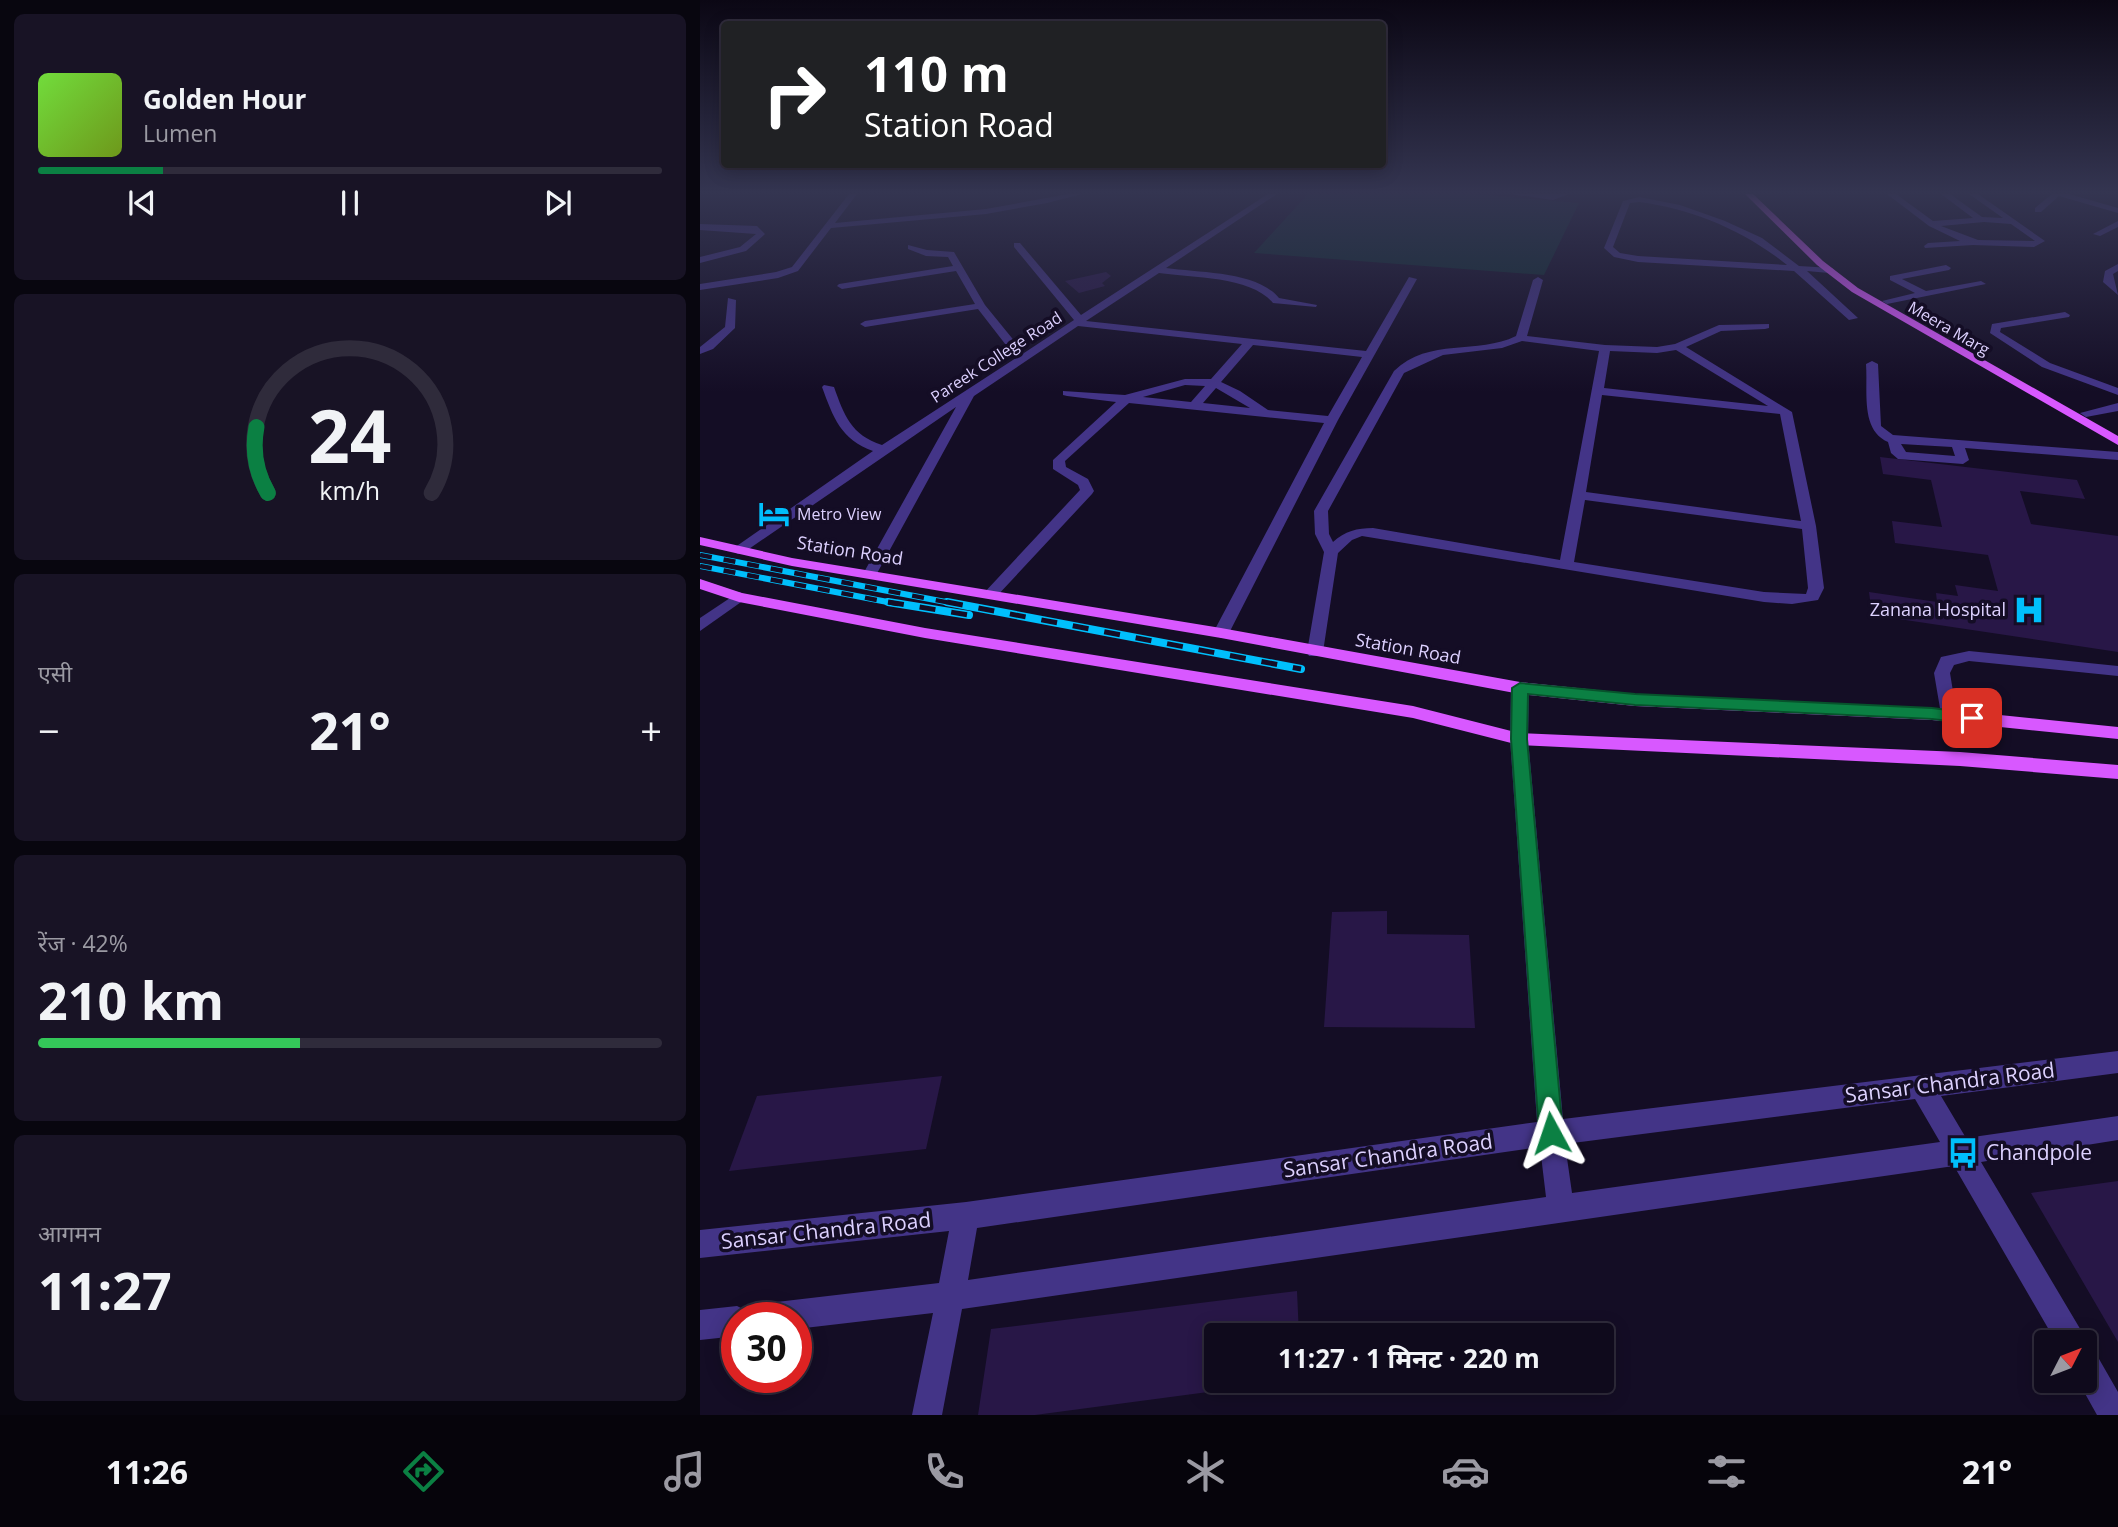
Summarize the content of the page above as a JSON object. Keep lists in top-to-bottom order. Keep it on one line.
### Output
{"streets":{"main road":["Meera Marg","Station Road"],"street":["Pareek College Road","Sansar Chandra Road"]},"crossings":[["Pareek College Road","Station Road"]],"places":{"hotel":["Metro View"],"hospital":["Zanana Hospital"],"bus stop":["Chandpole"]},"north":"top right","page":{"turn":["110 m","Station Road"],"song":["Golden Hour","Lumen"],"tile":["एसी",["रेंज · 42%","210 km"],["आगमन","11:27"]],"heat":["−","21°","+"],"limit":"30","trip":"11:27 · 1 मिनट · 220 m","tabs":["11:26","21°"],"gauge":["24","km/h"]}}
